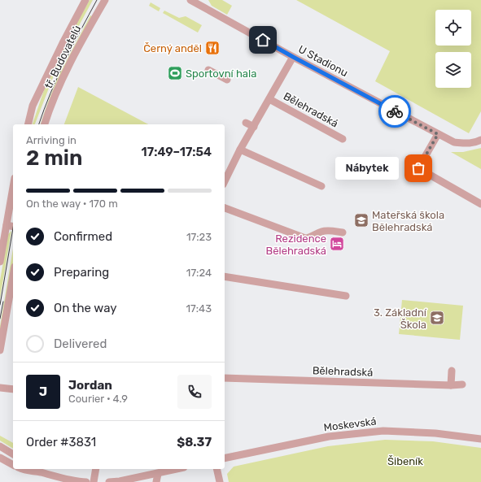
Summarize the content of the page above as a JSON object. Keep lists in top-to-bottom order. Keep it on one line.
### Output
{"streets":{"street":["tř. Budovatelů","U Stadionu","Bělehradská","Moskevská"]},"crossings":[["U Stadionu","Bělehradská"]],"parks":["Šibeník"],"places":{"restaurant":["Černý anděl"],"sports":["Sportovní hala"],"other":["Nábytek"],"school or university":["Mateřská škola Bělehradská","3. Základní Škola"],"hotel":["Rezidence Bělehradská"]},"page":{"heading":["2 min","Arriving in","17:49–17:54"],"panel":["Jordan","Courier · 4.9","Order #3831","$8.37"],"bubble":"Nábytek","bar":"On the way · 170 m","list":[["Confirmed","17:23"],["Preparing","17:24"],["On the way","17:43"],"Delivered"],"round":"J"}}
